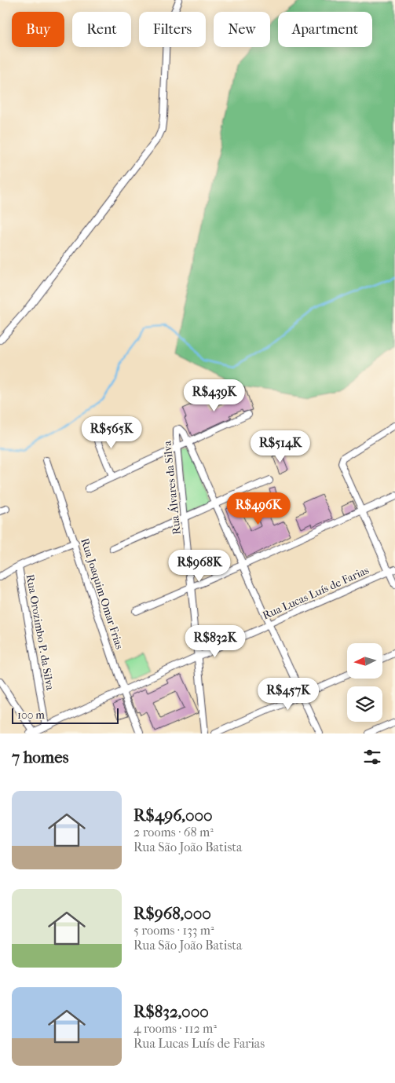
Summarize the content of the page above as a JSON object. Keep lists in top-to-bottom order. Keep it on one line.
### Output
{"streets":{"street":["Rua Álvares da Silva","Rua Lucas Luís de Farias","Rua Joaquim Omar Frias","Rua Orozimbo P. da Silva"]},"crossings":[["Rua Álvares da Silva","Rua Lucas Luís de Farias"],["Rua Lucas Luís de Farias","Rua Joaquim Omar Frias"],["Rua Lucas Luís de Farias","Rua Orozimbo P. da Silva"]],"scale_bar":"100 m","north":"left","page":{"chip":["Buy","Rent","Filters","New","Apartment"],"price":["R$439K","R$565K","R$514K","R$496K","R$968K","R$832K","R$457K"],"scale":"100 m","heading":"7 homes","list":[{"name":"R$496,000","note":"2 rooms · 68 m² · Rua São João Batista"},{"name":"R$968,000","note":"5 rooms · 133 m² · Rua São João Batista"},{"name":"R$832,000","note":"4 rooms · 112 m² · Rua Lucas Luís de Farias"}]}}
